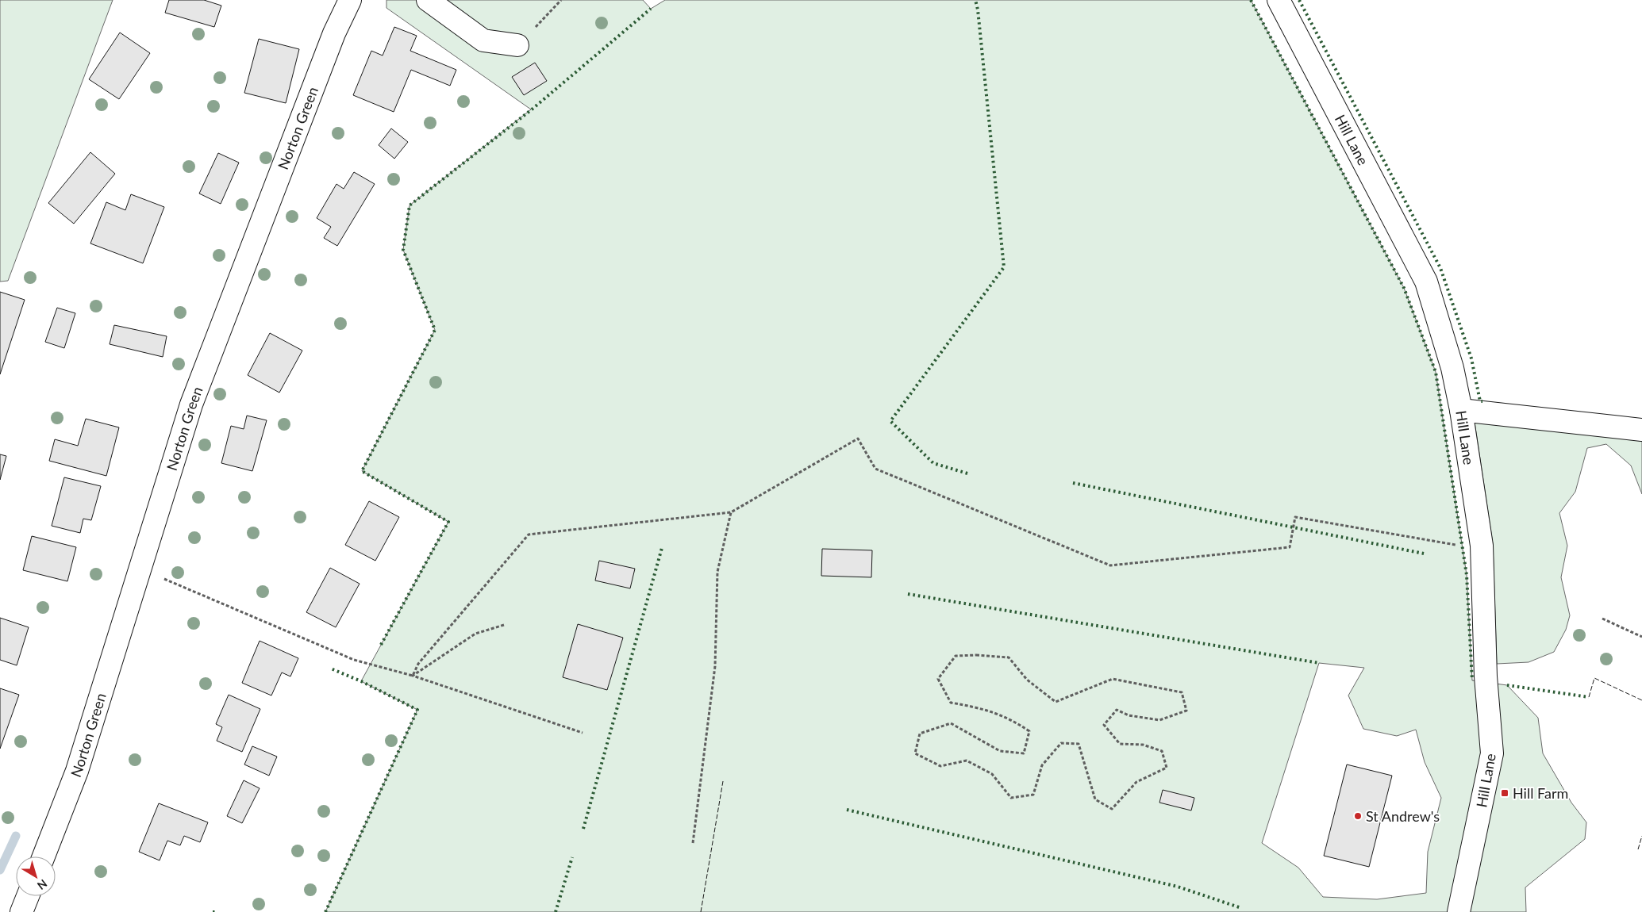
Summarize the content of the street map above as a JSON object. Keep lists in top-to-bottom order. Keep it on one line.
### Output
{"streets":{"main road":["Norton Green","Hill Lane"]},"places":{"transit":["Hill Farm"],"other":["St Andrew's"]},"north":"bottom right"}
